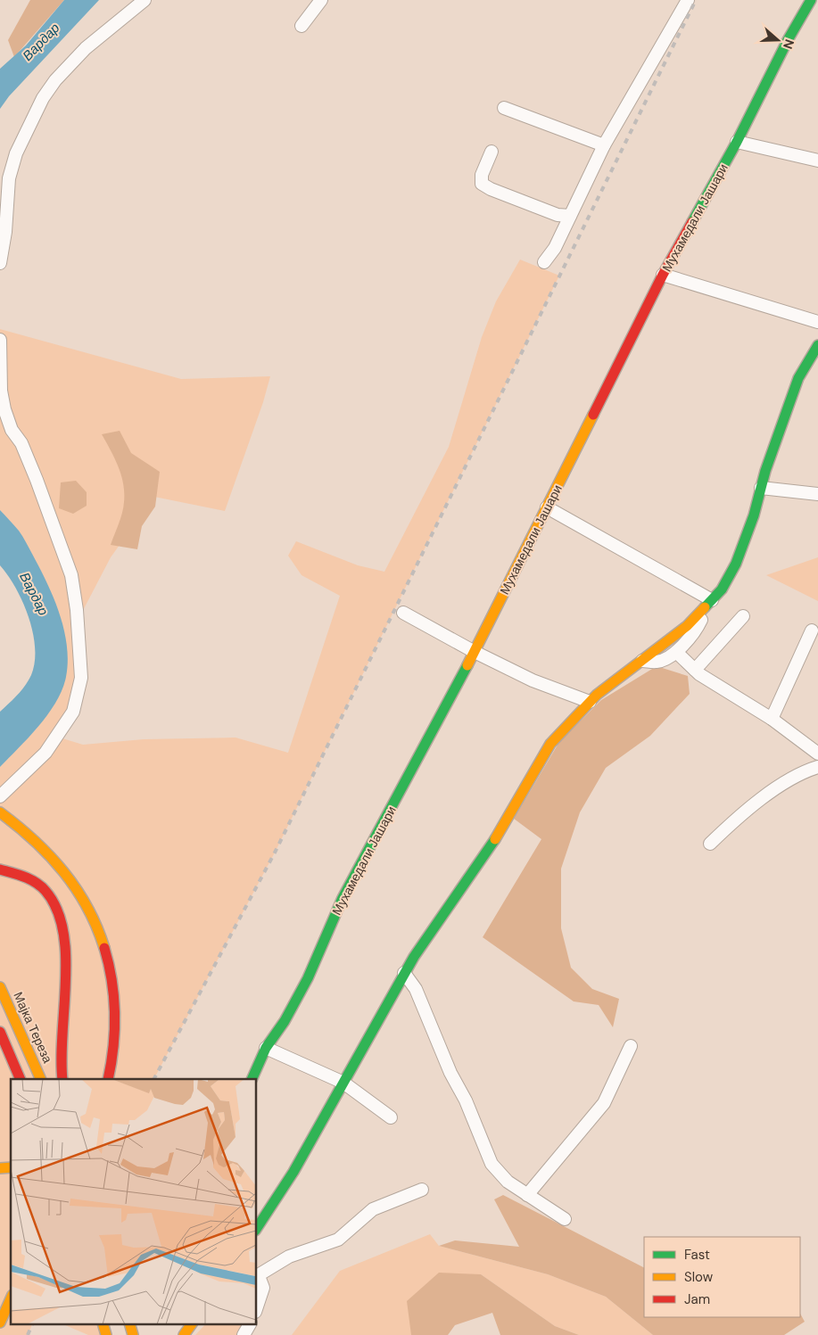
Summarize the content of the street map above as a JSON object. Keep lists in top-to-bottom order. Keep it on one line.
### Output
{"streets":{"main road":["Мухамедали Јашари","Мајка Тереза"]},"water":["Вардар"],"legend":["Fast","Slow","Jam"],"north":"right"}
